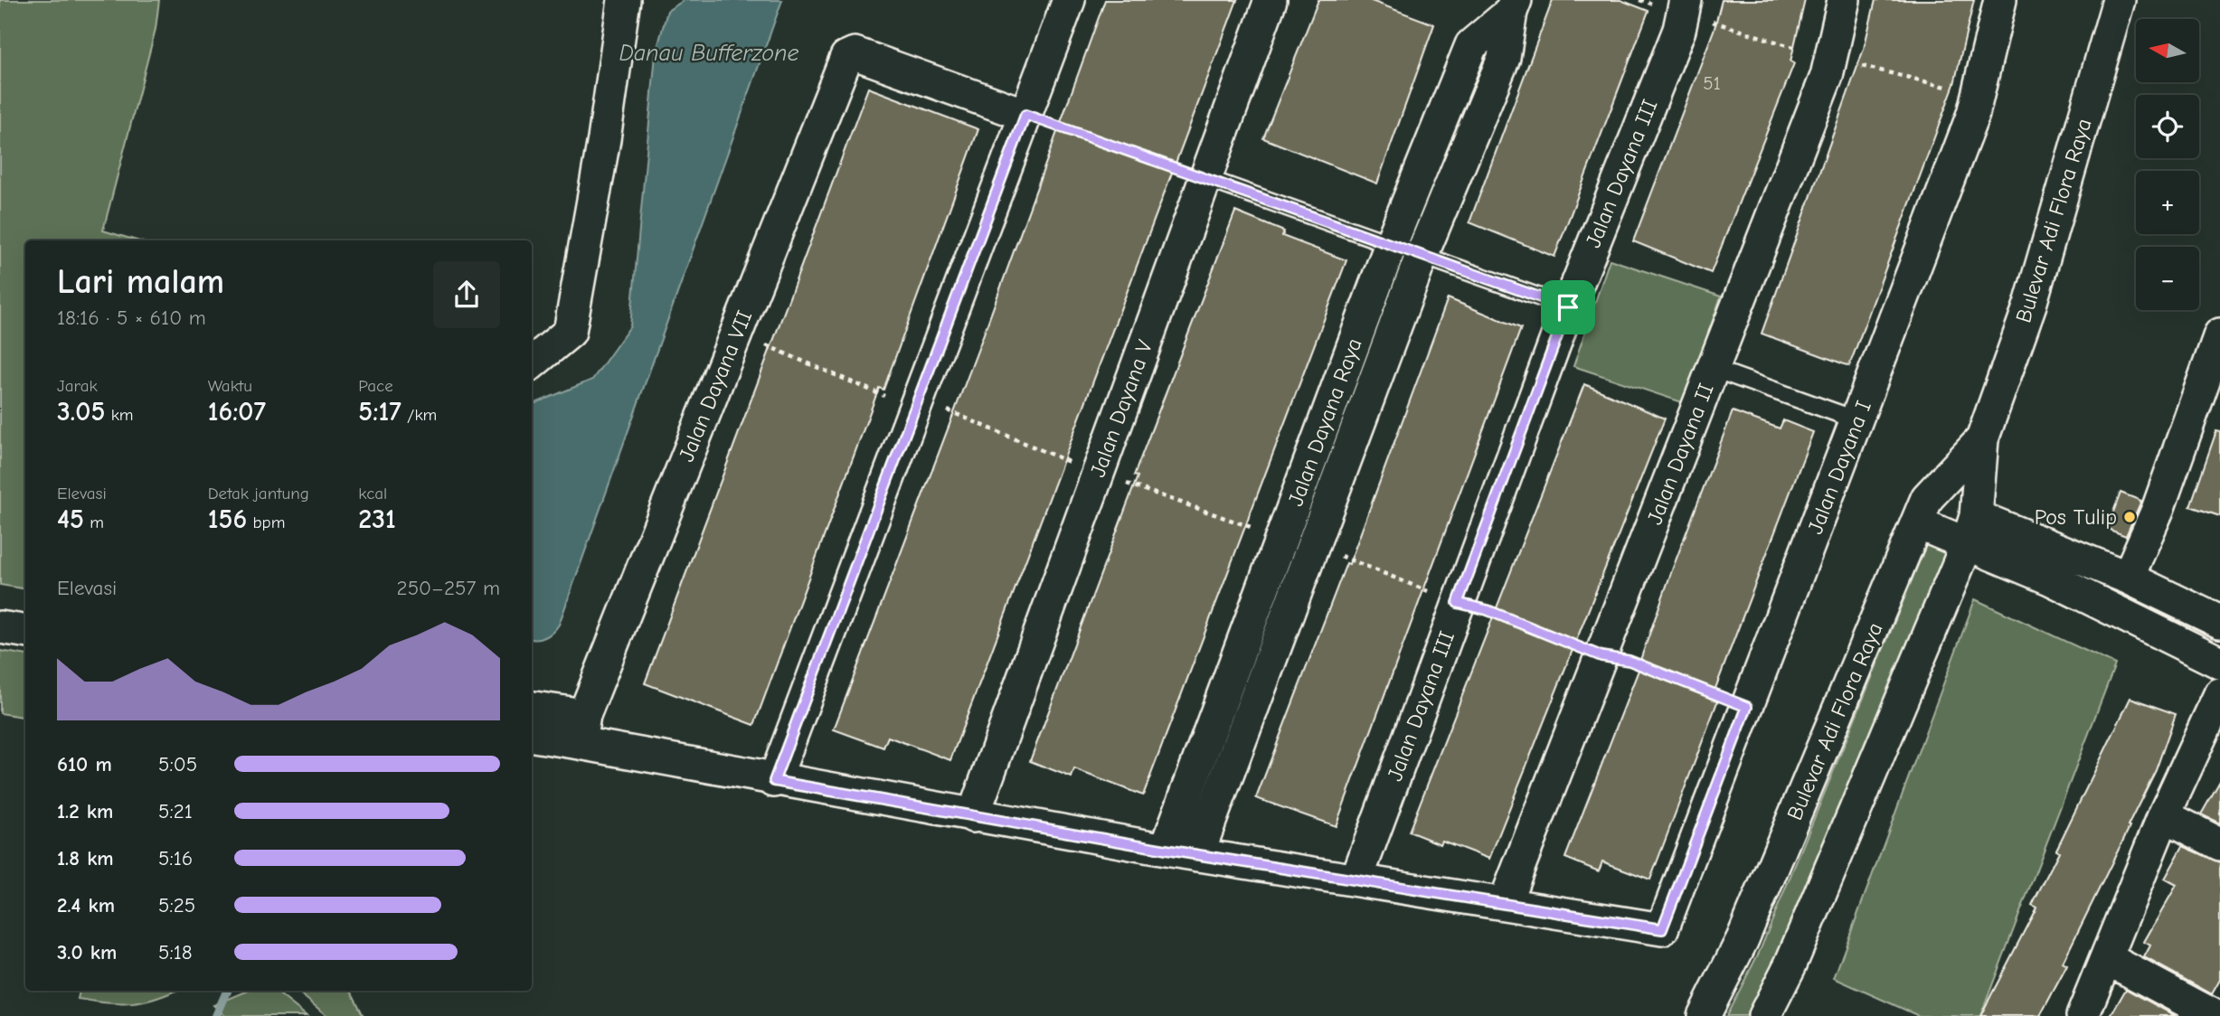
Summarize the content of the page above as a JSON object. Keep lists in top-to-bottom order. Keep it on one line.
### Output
{"streets":{"street":["Jalan Dayana III","Bulevar Adi Flora Raya","Jalan Dayana VII","Jalan Dayana V","Jalan Dayana Raya","Jalan Dayana II","Jalan Dayana I"]},"crossings":[["Jalan Dayana II","Jalan Dayana I"]],"water":["Danau Bufferzone"],"places":["Pos Tulip"],"house_numbers":["51"],"north":"left","page":{"map_buttons":["+","−"],"heading":["Lari malam","18:16 · 5 × 610 m"],"stats":[["Jarak","3.05 km"],["Waktu","16:07"],["Pace","5:17 /km"],["Elevasi","45 m"],["Detak jantung","156 bpm"],["kcal","231"]],"chart":["Elevasi","250–257 m"],"list":[{"name":"610 m","note":"5:05"},{"name":"1.2 km","note":"5:21"},{"name":"1.8 km","note":"5:16"},{"name":"2.4 km","note":"5:25"},{"name":"3.0 km","note":"5:18"}]}}
